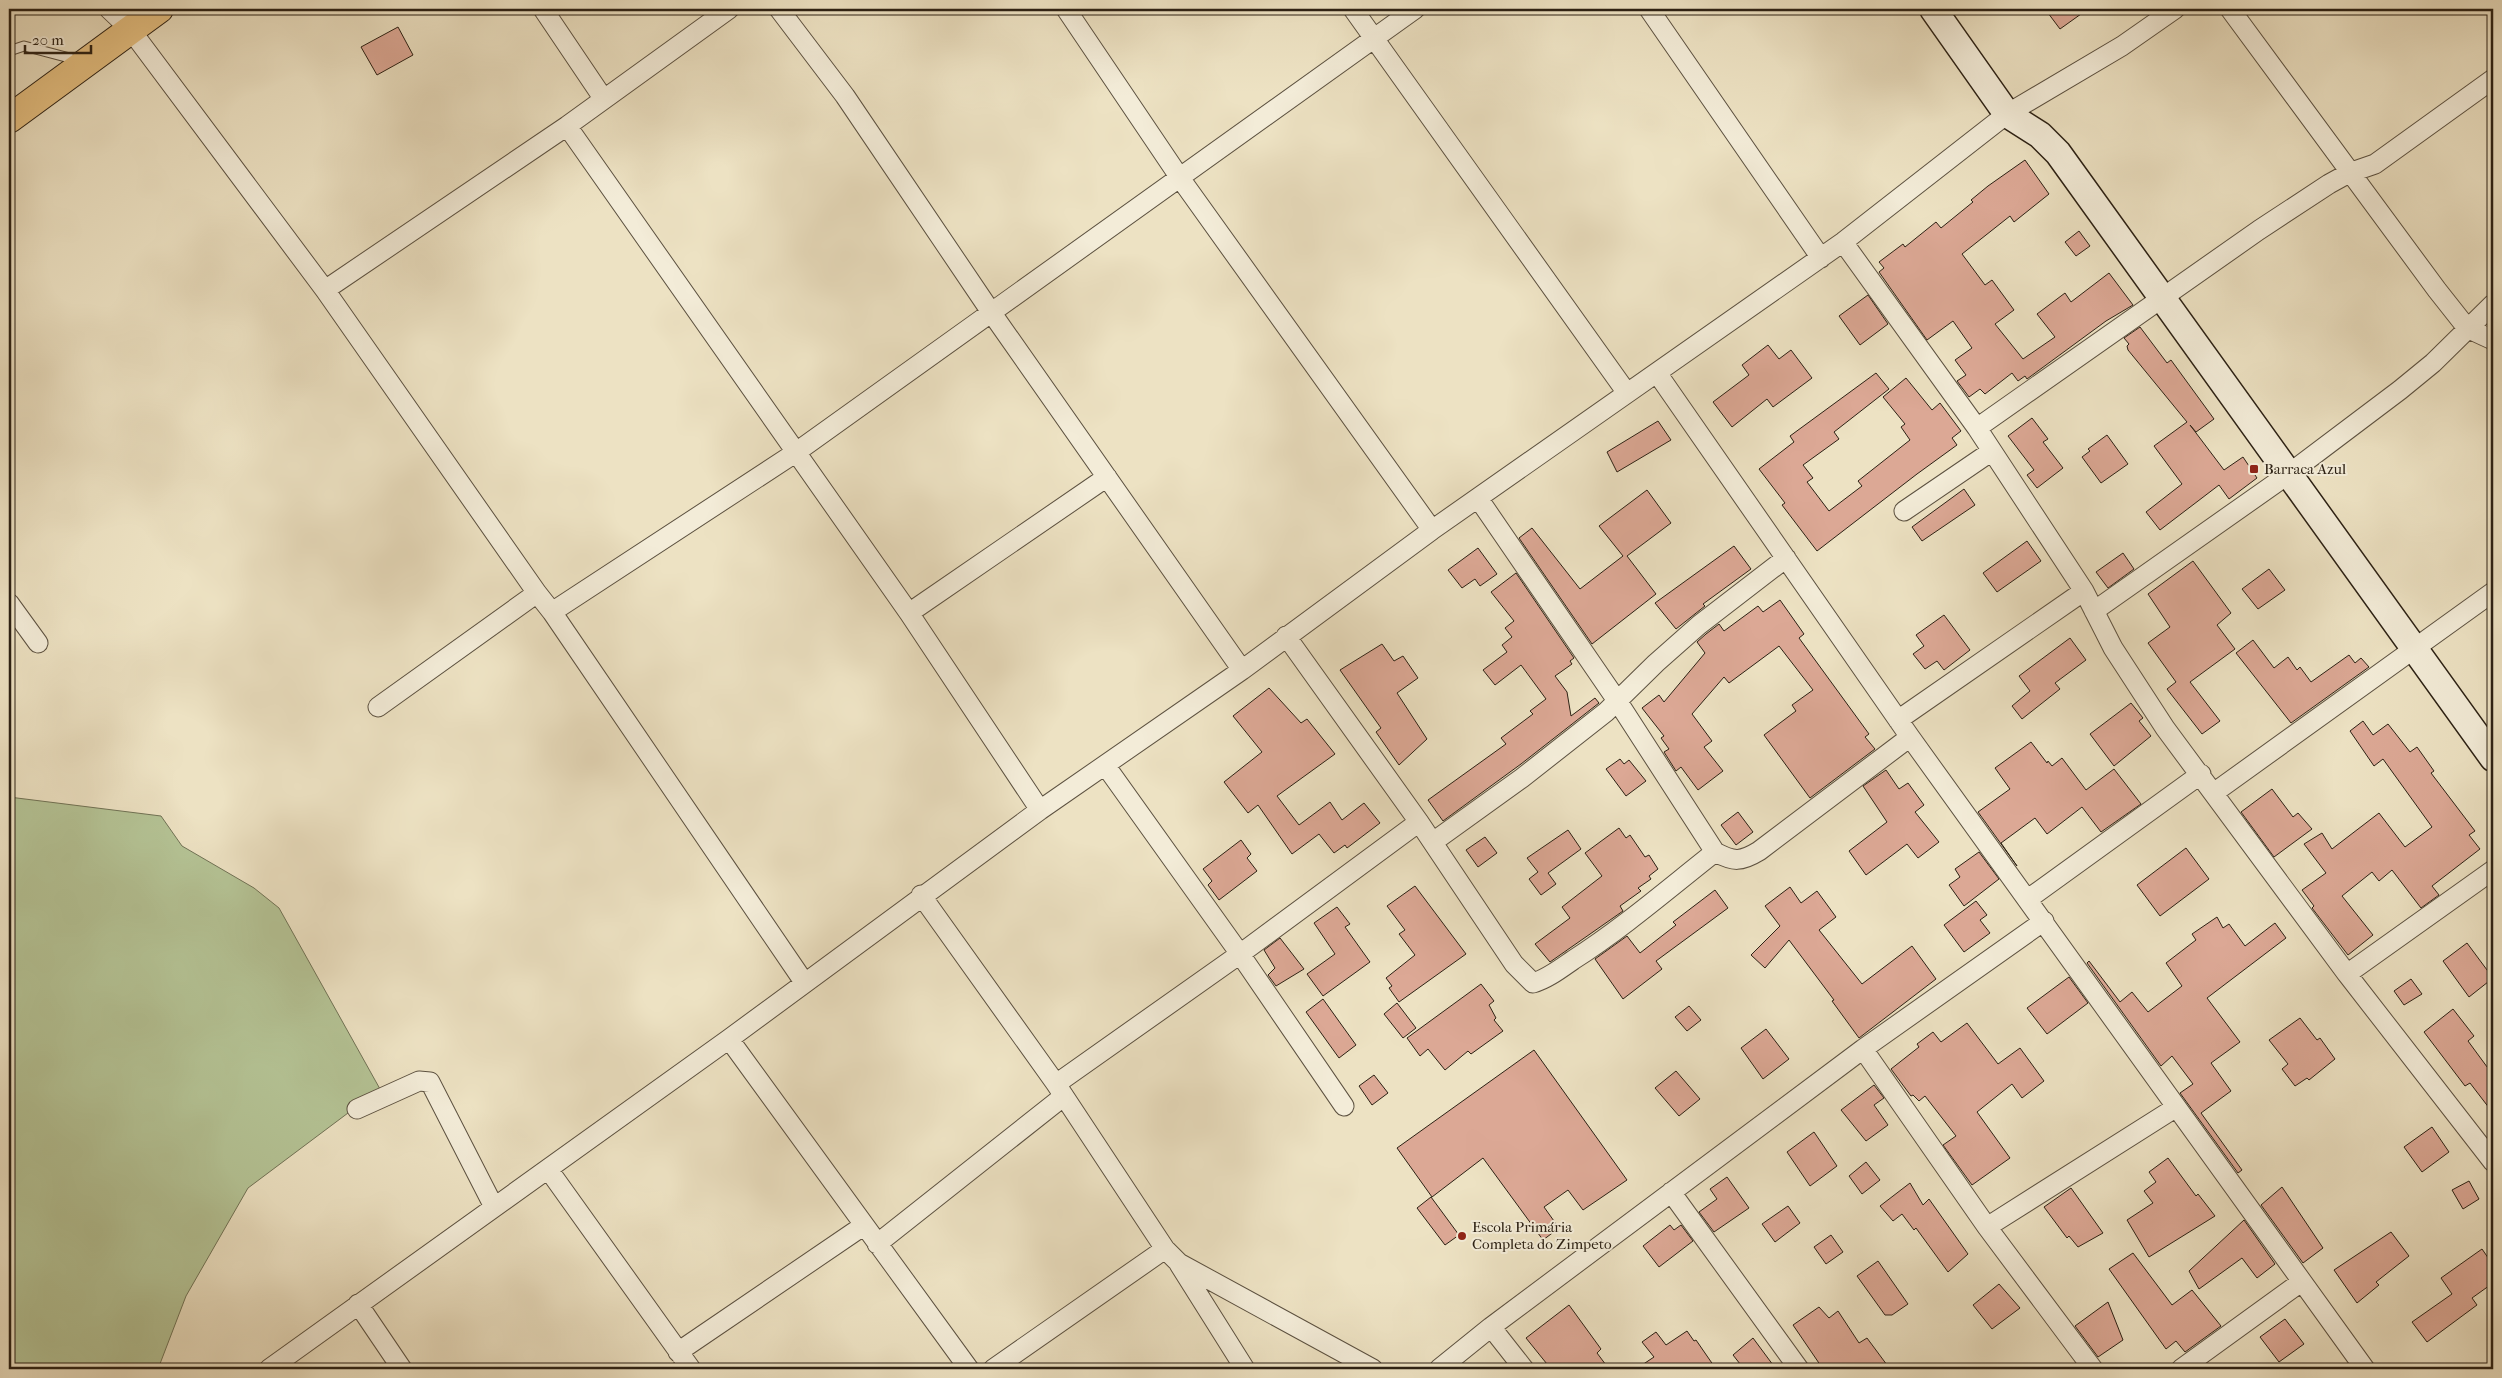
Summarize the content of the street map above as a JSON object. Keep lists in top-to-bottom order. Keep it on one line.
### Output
{"places":{"transit":["Barraca Azul"],"other":["Escola Primária Completa do Zimpeto"]},"scale_bar":"20 m"}
